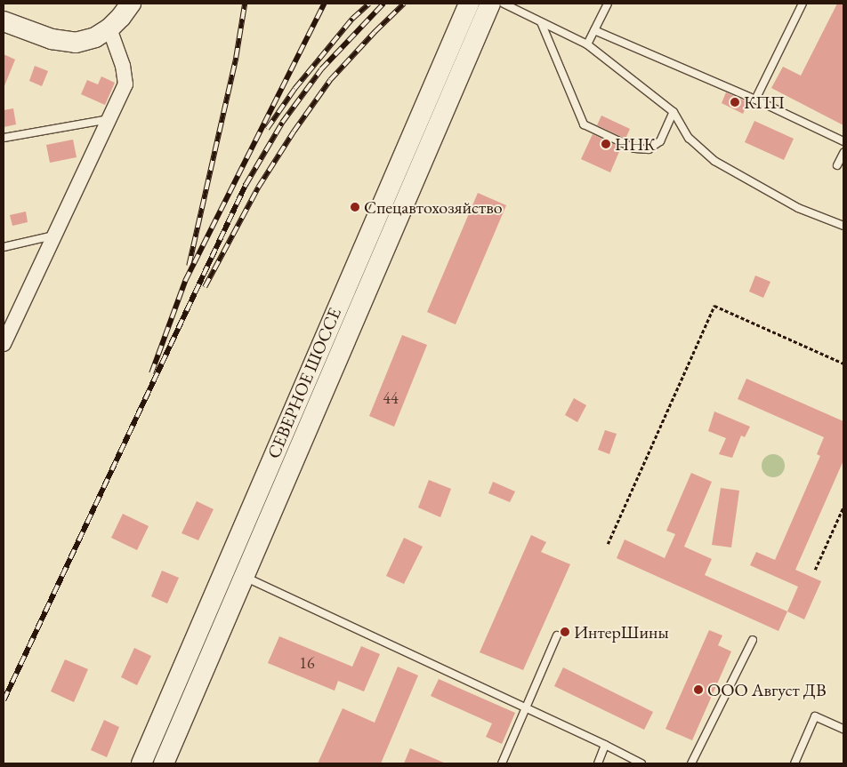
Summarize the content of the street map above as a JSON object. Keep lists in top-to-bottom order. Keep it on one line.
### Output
{"streets":{"main road":["СЕВЕРНОЕ ШОССЕ"]},"places":["КПП","ННК","Спецавтохозяйство","ИнтерШины","ООО Август ДВ"],"house_numbers":["44","16"]}
